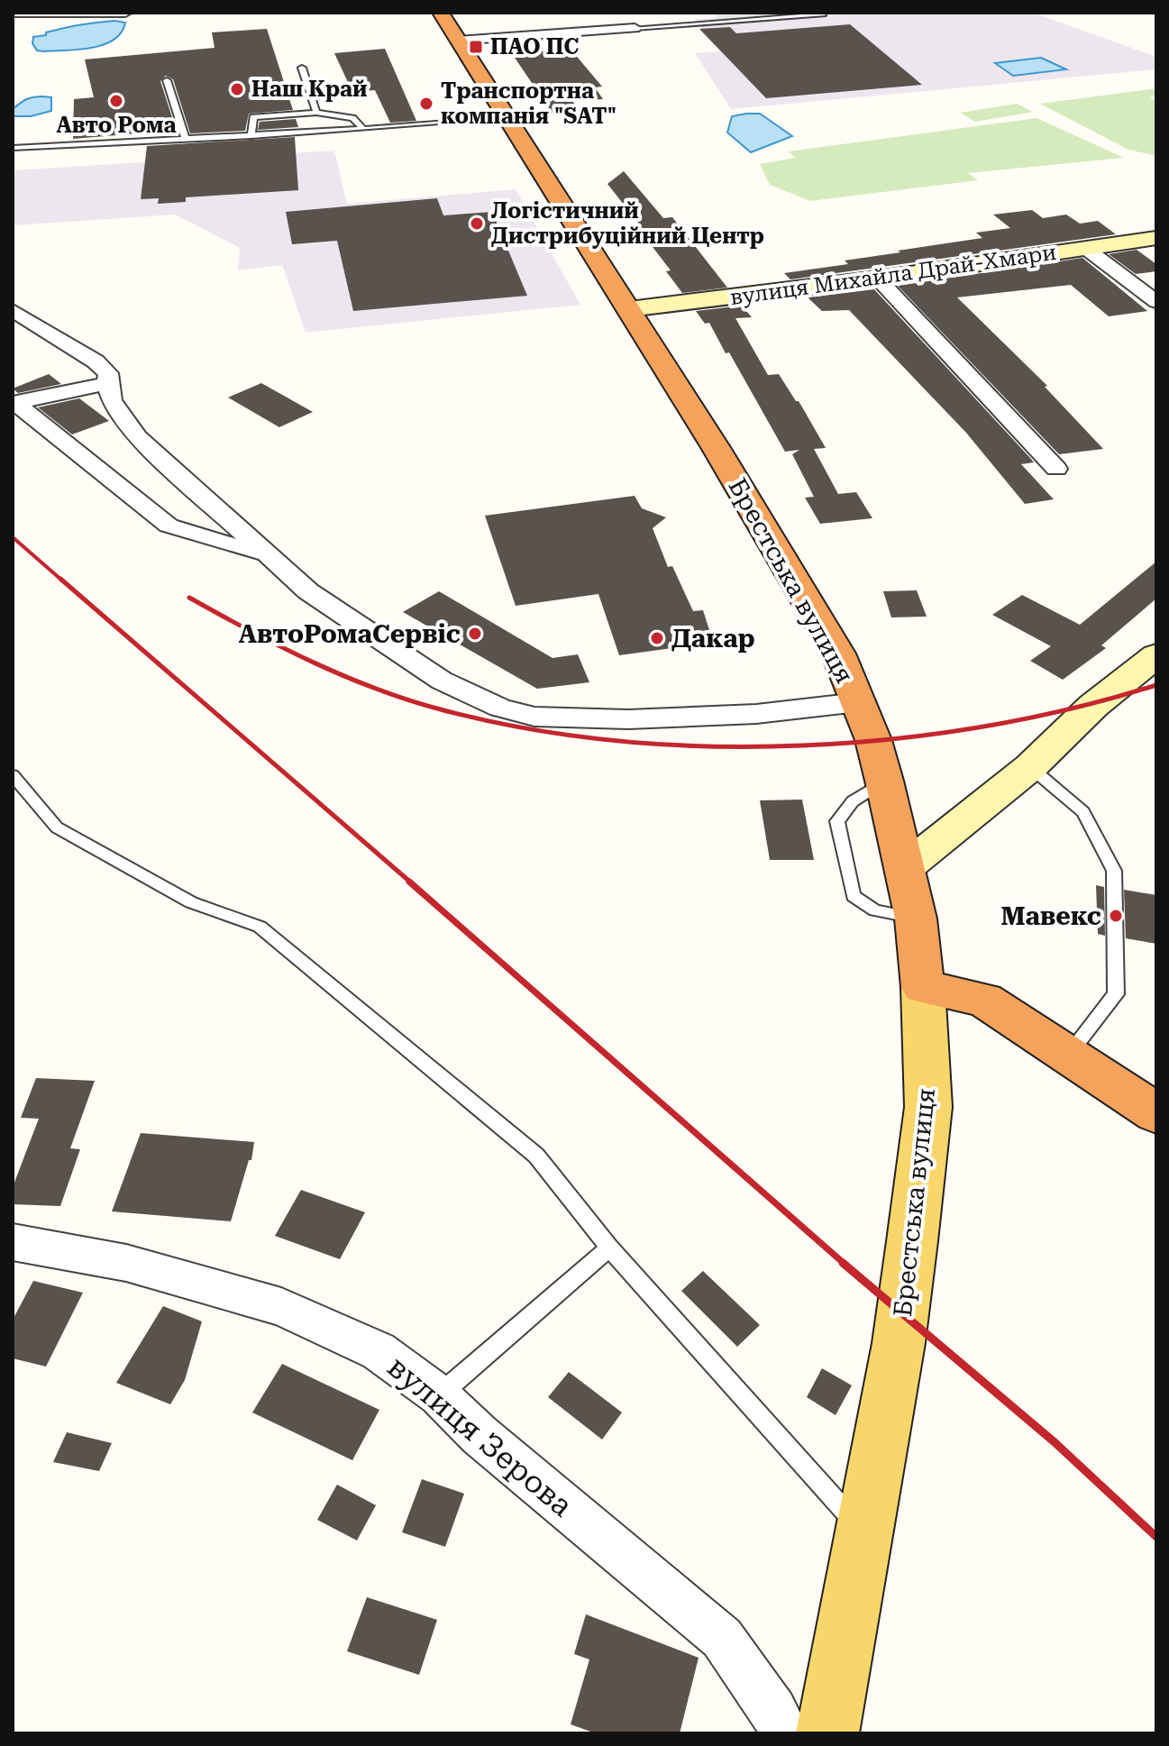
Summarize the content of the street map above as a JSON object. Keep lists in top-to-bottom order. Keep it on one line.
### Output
{"streets":{"highway":["Брестська вулиця"],"main road":["вулиця Михайла Драй-Хмари"],"street":["вулиця Зерова"]},"crossings":[["вулиця Михайла Драй-Хмари","Брестська вулиця"]],"places":{"transit":["ПАО ПС"],"other":["Наш Край","Авто Рома","Транспортна компанія \"SAT\"","Логістичний Дистрибуційний Центр","АвтоРомаСервіс","Дакар","Мавекс"]}}
